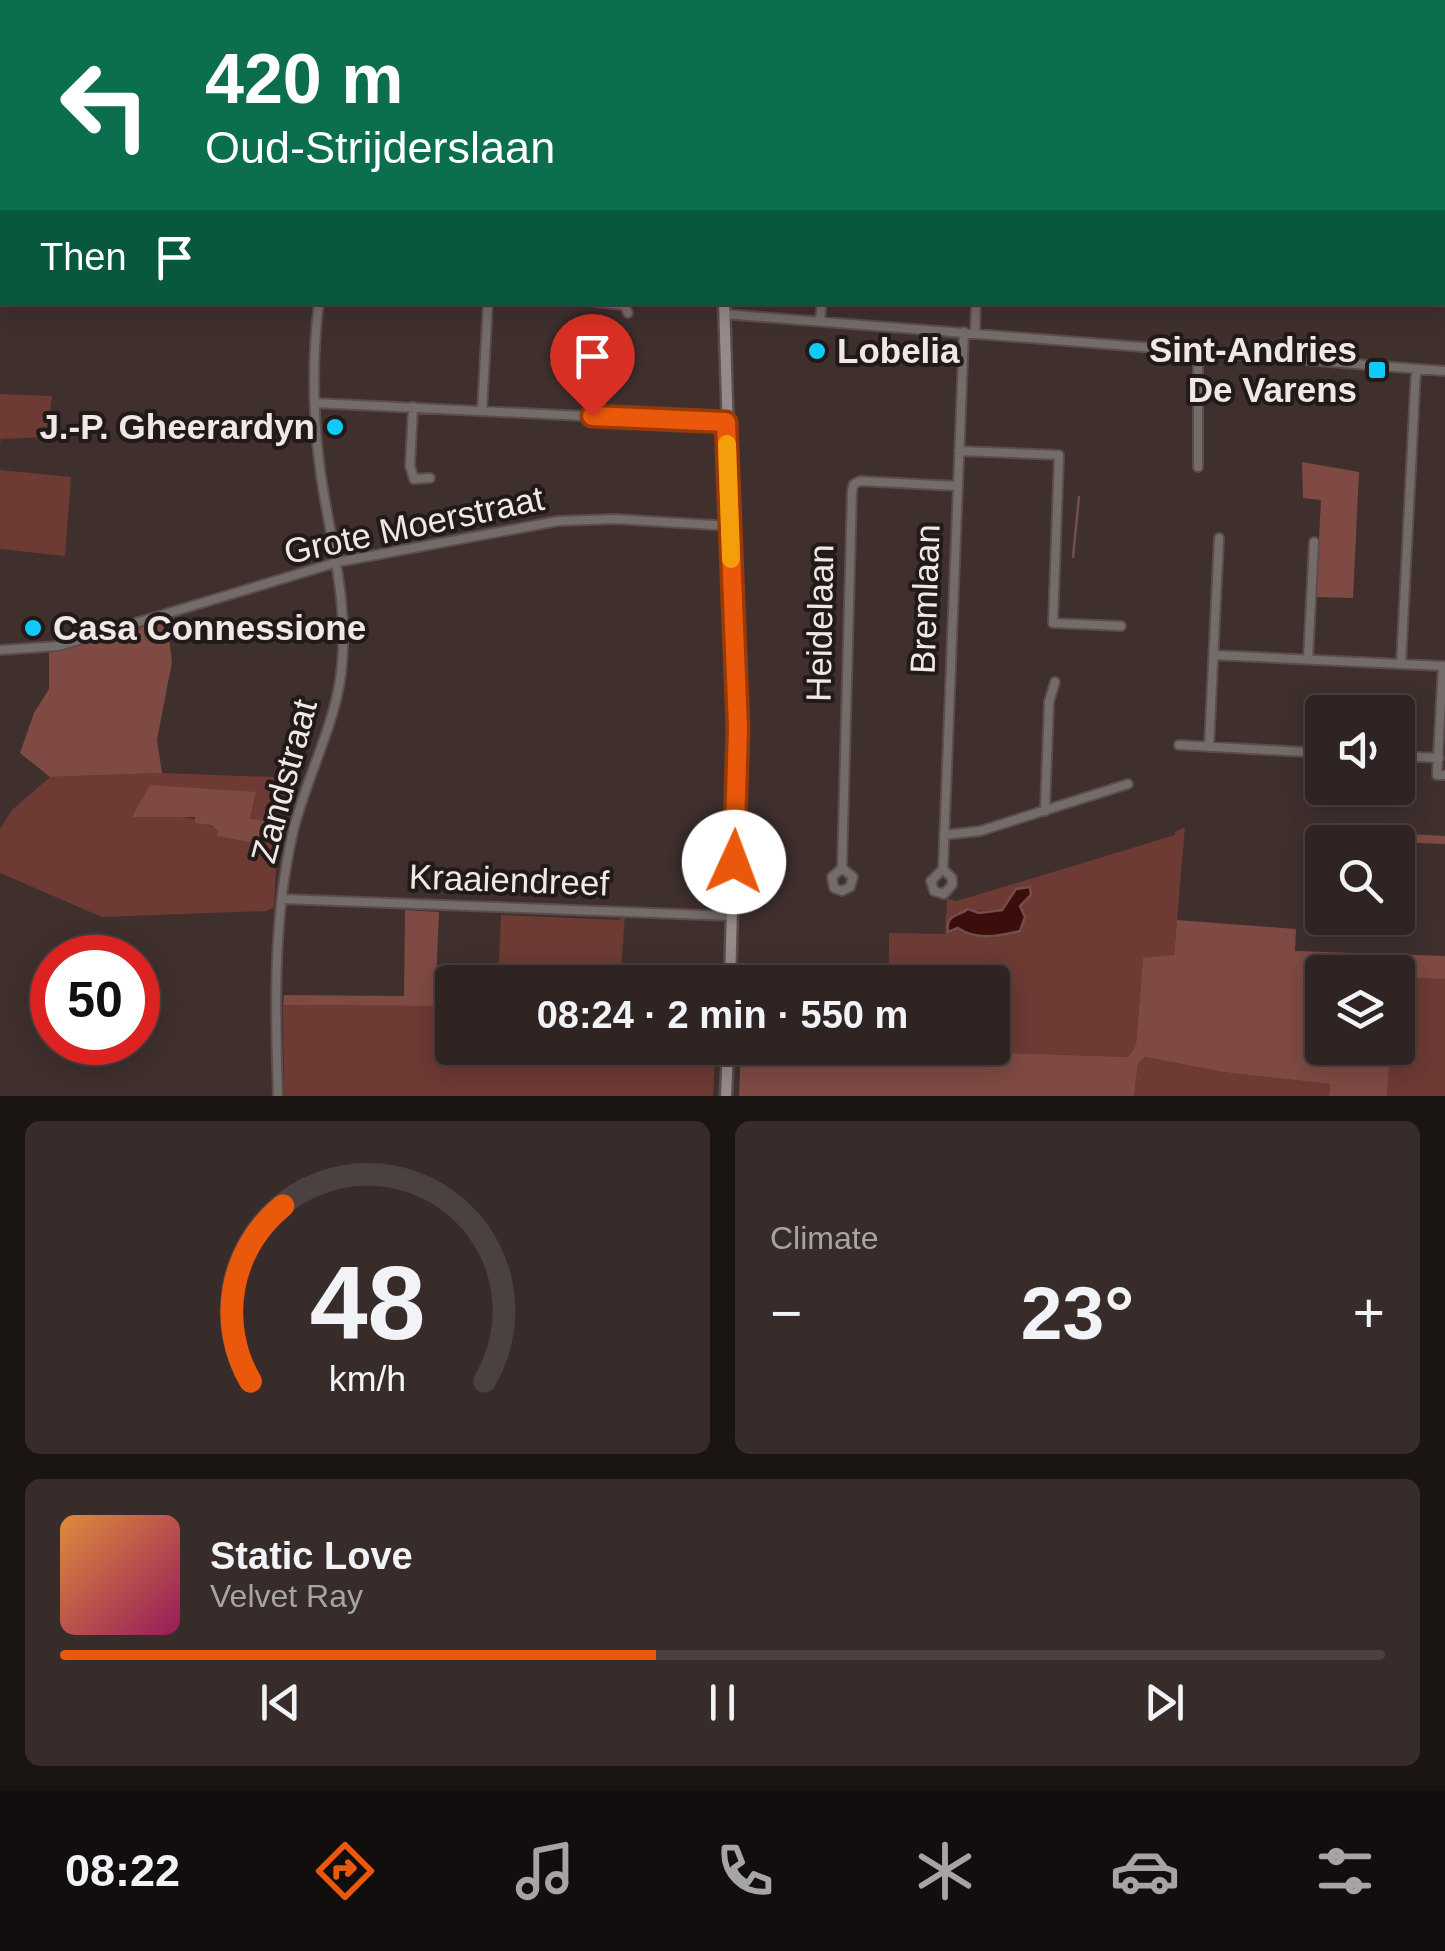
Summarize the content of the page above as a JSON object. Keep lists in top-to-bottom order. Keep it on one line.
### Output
{"streets":{"street":["Grote Moerstraat","Bremlaan","Heidelaan","Zandstraat","Kraaiendreef"]},"crossings":[["Grote Moerstraat","Zandstraat"],["Bremlaan","Heidelaan"],["Zandstraat","Kraaiendreef"]],"places":{"other":["Lobelia","J.-P. Gheerardyn","Casa Connessione"],"transit":["Sint-Andries De Varens"]},"page":{"turn":["420 m","Oud-Strijderslaan"],"then":"Then","limit":"50","trip":"08:24 · 2 min · 550 m","tile":"Climate","heat":["−","23°","+"],"song":["Static Love","Velvet Ray"],"tabs":"08:22","gauge":["48","km/h"]}}
